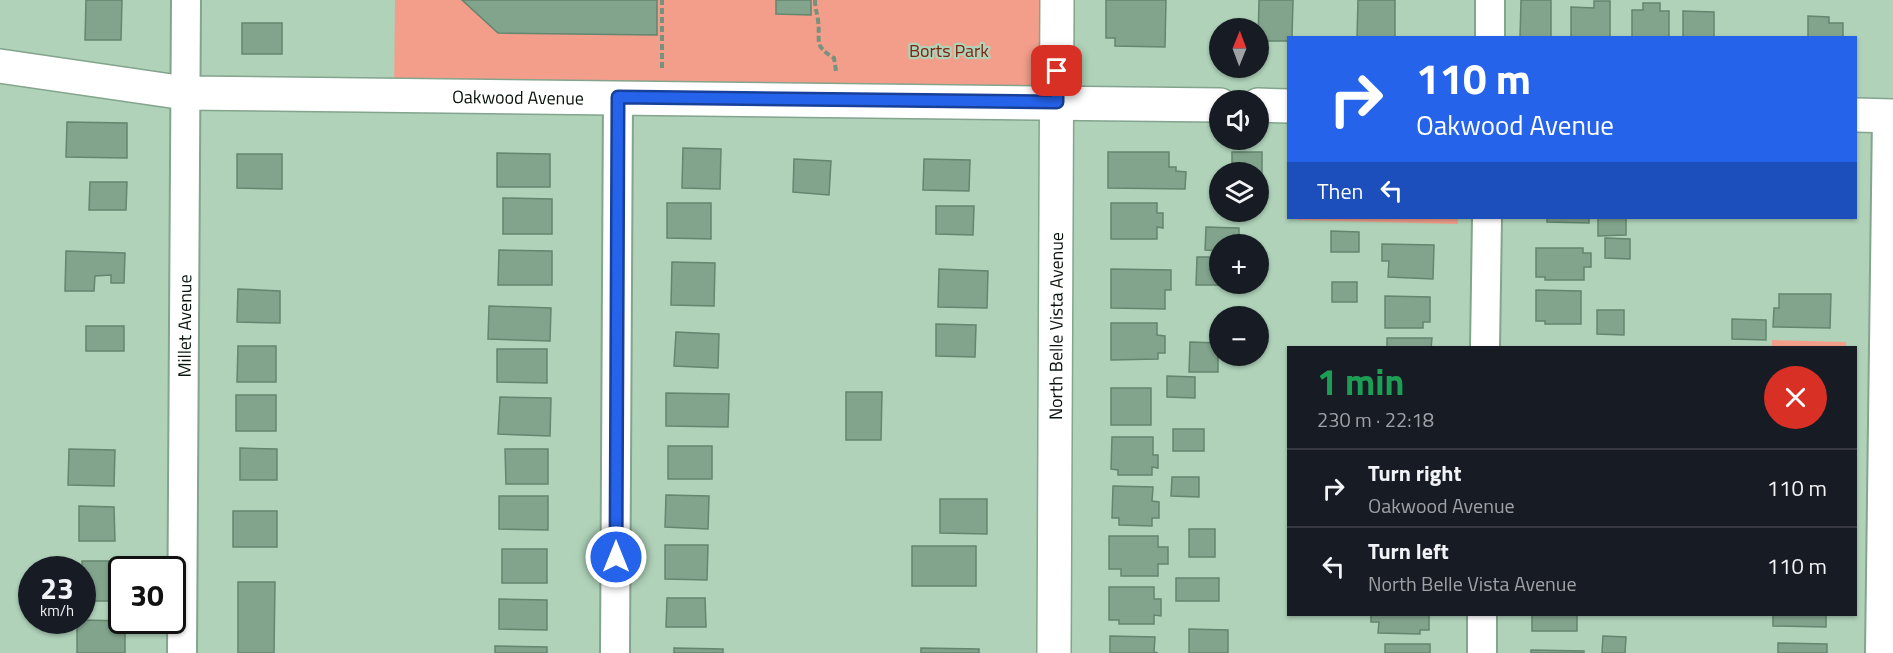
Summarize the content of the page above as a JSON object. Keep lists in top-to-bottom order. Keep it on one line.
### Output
{"streets":{"street":["Oakwood Avenue","Millet Avenue","North Belle Vista Avenue"]},"crossings":[["Oakwood Avenue","Millet Avenue"],["Oakwood Avenue","North Belle Vista Avenue"]],"parks":["Borts Park"],"north":"top","page":{"map_buttons":["+","−"],"turn":["110 m","Oakwood Avenue"],"then":"Then","heading":["1 min","230 m · 22:18"],"list":[{"name":"Turn right","note":"Oakwood Avenue","value":"110 m"},{"name":"Turn left","note":"North Belle Vista Avenue","value":"110 m"}],"speed":"23 km/h","limit":"30"}}
